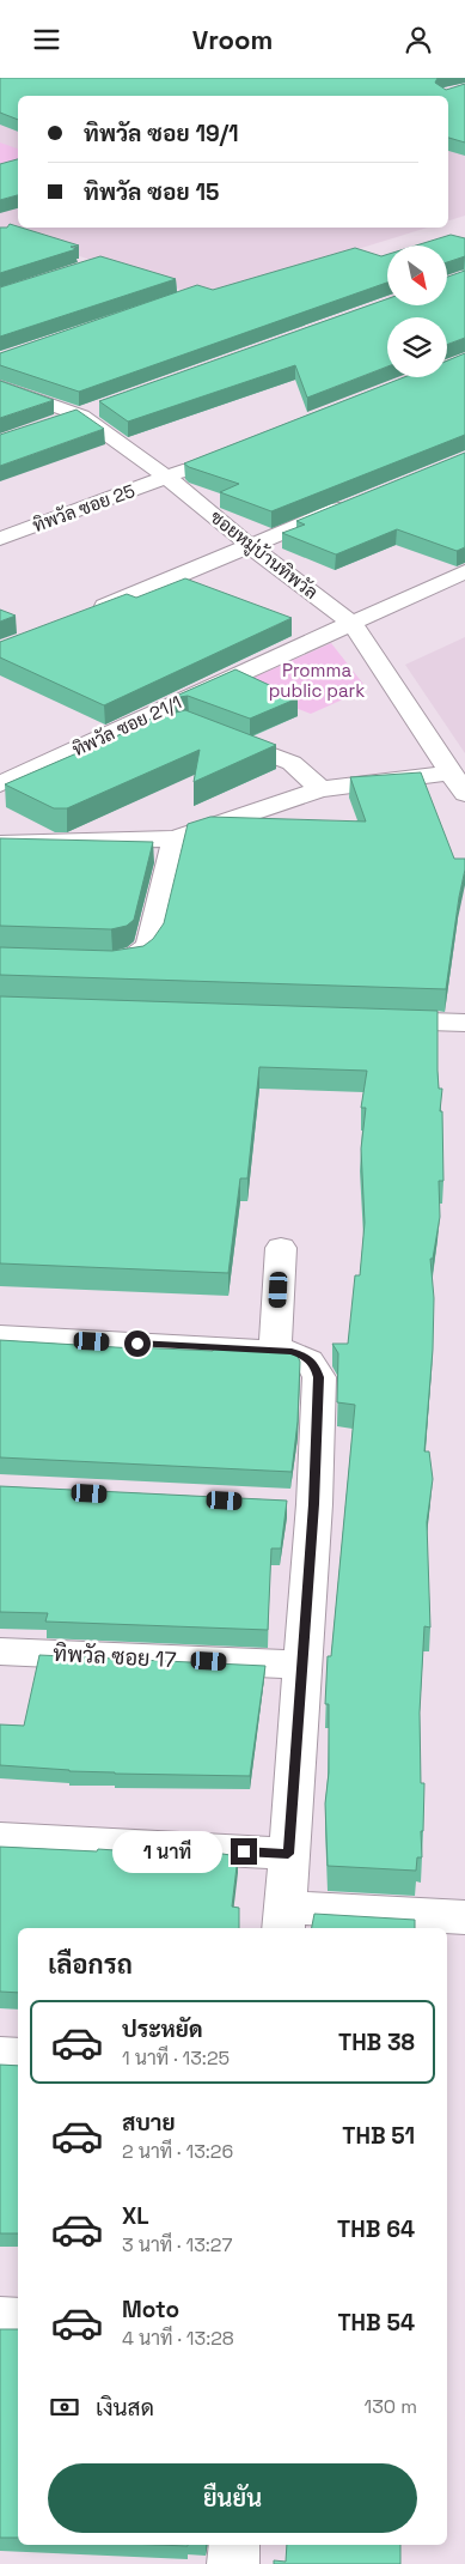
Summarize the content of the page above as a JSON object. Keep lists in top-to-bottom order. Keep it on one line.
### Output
{"streets":{"street":["ทิพวัล ซอย 25","ซอยหมู่บ้านทิพวัล","ทิพวัล ซอย 21/1","ทิพวัล ซอย 17"]},"crossings":[["ทิพวัล ซอย 25","ซอยหมู่บ้านทิพวัล"],["ซอยหมู่บ้านทิพวัล","ทิพวัล ซอย 21/1"]],"parks":["Promma public park"],"north":"bottom right","page":{"header":"Vroom","banner":["ทิพวัล ซอย 19/1","ทิพวัล ซอย 15"],"bubble":"1 นาที","heading":"เลือกรถ","list":[{"name":"ประหยัด","note":"1 นาที · 13:25","value":"THB 38"},{"name":"สบาย","note":"2 นาที · 13:26","value":"THB 51"},{"name":"XL","note":"3 นาที · 13:27","value":"THB 64"},{"name":"Moto","note":"4 นาที · 13:28","value":"THB 54"}],"pay":["เงินสด","130 m"],"buttons":"ยืนยัน"}}
